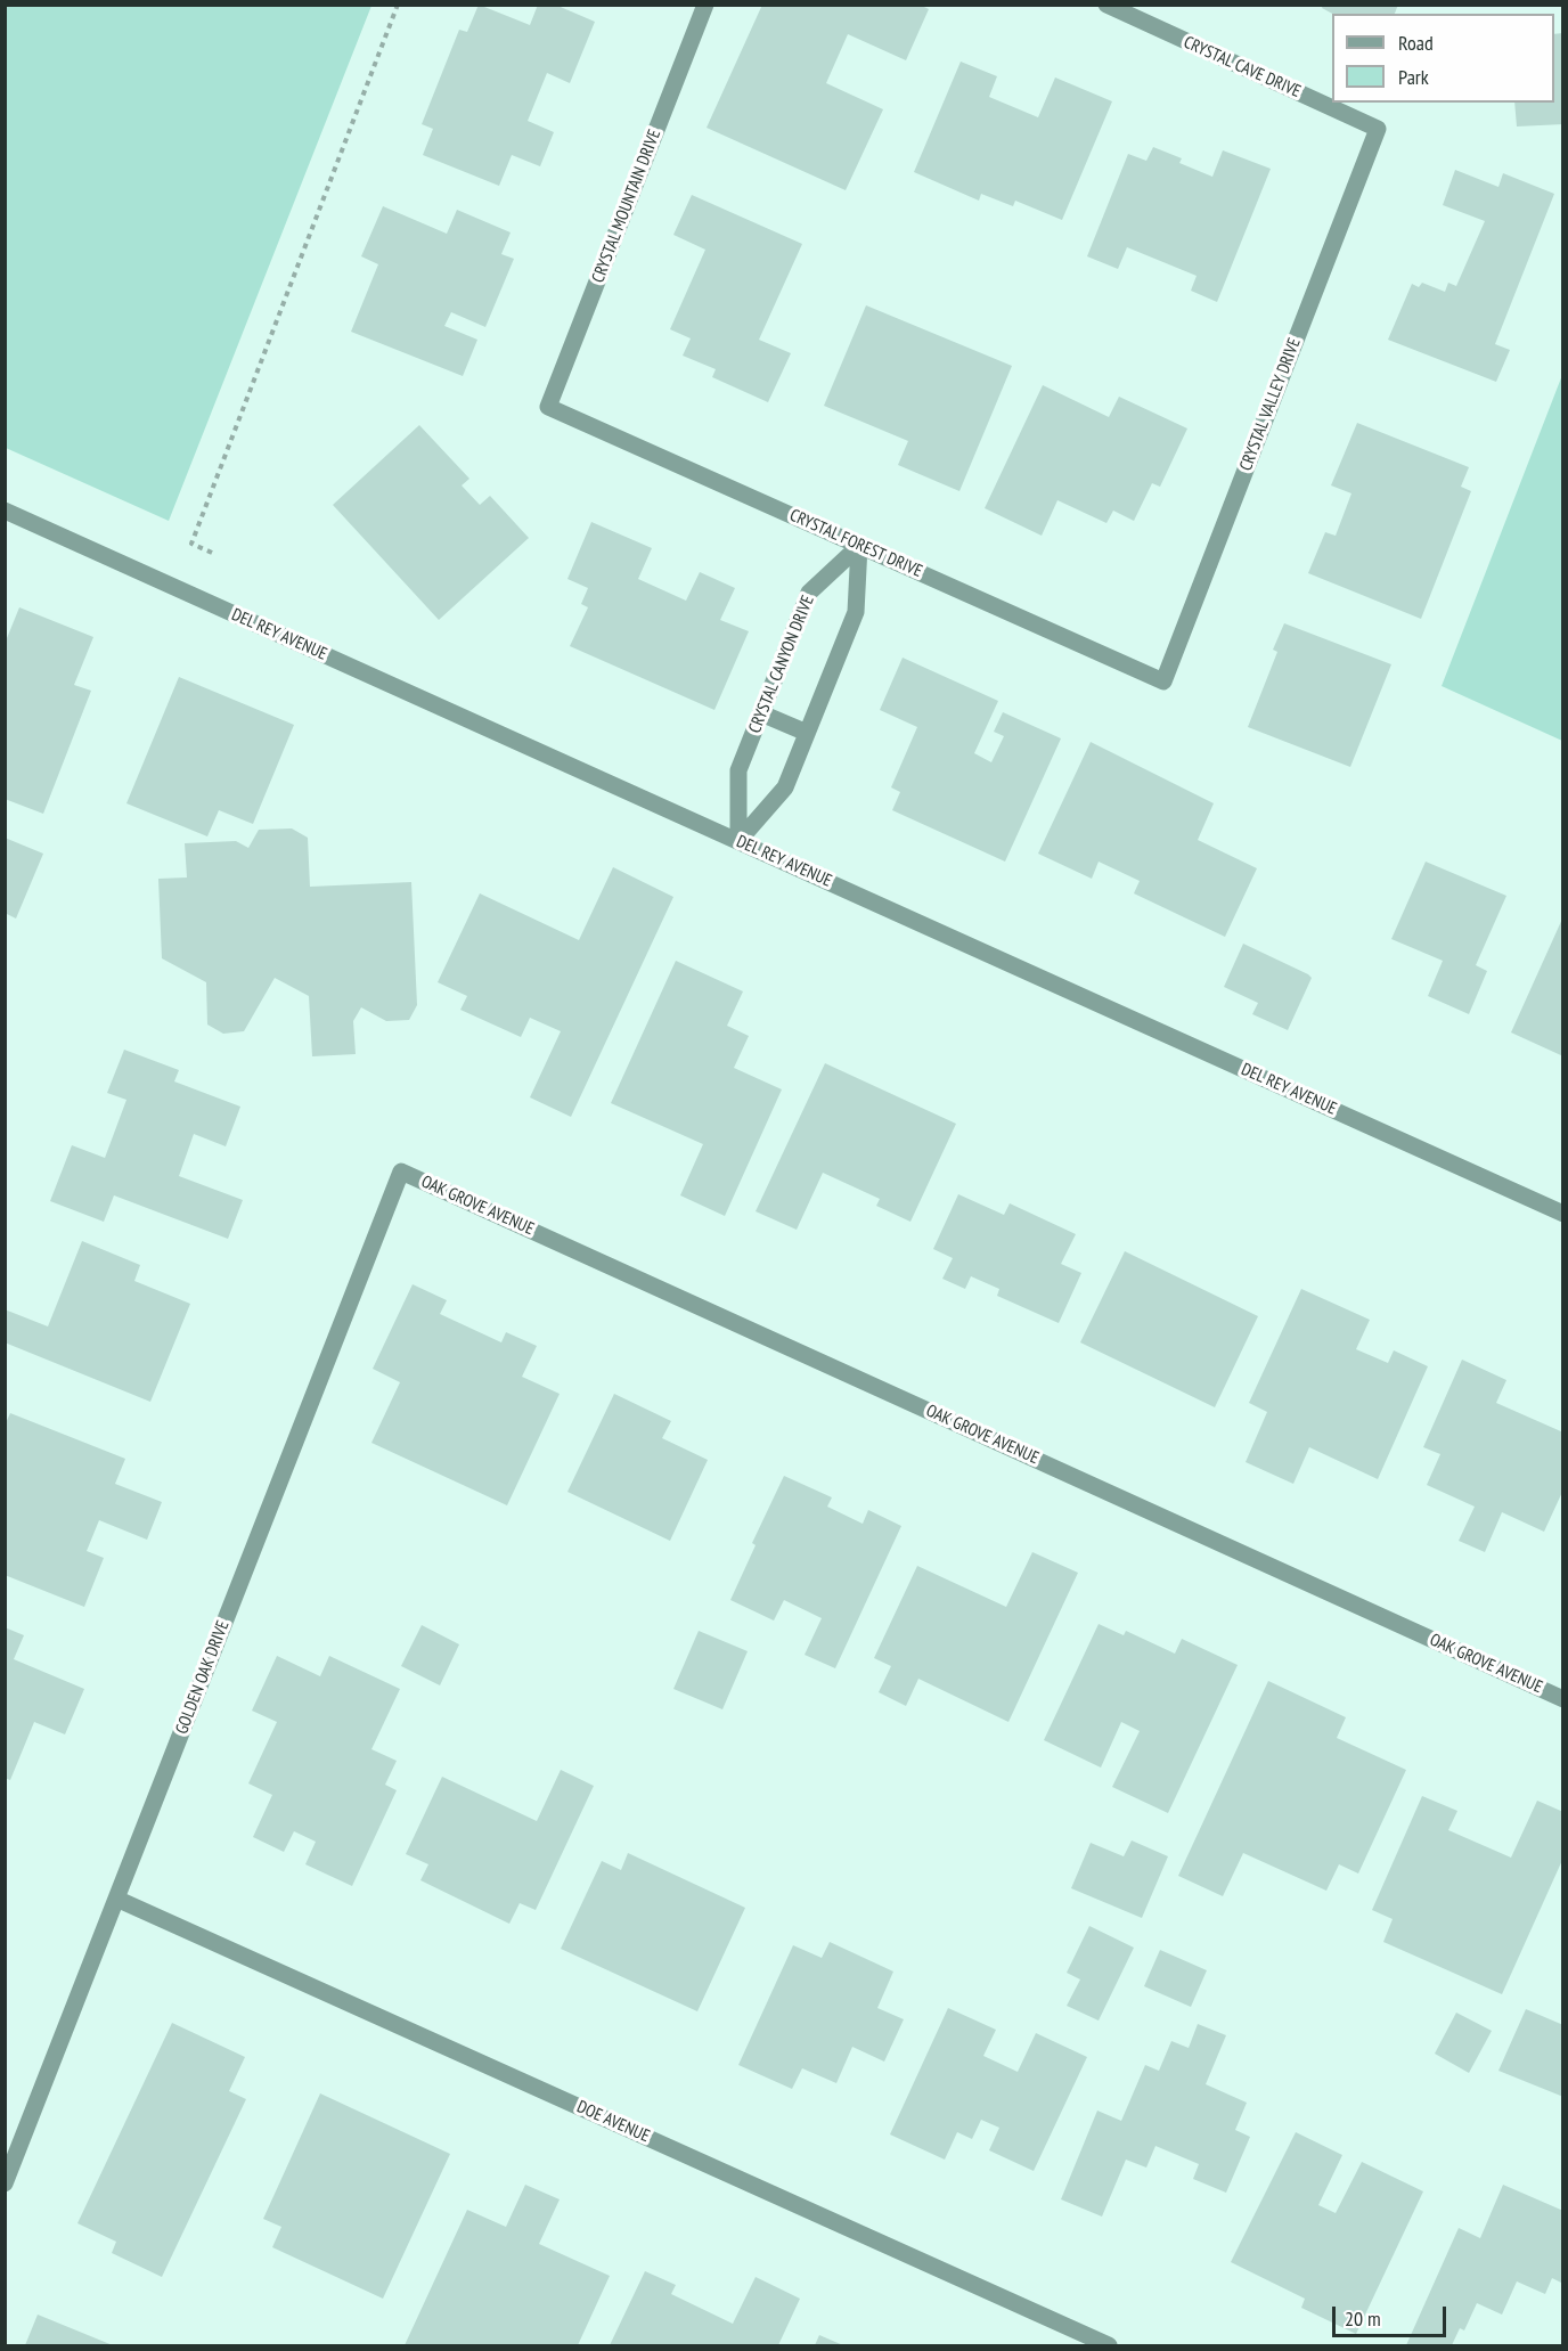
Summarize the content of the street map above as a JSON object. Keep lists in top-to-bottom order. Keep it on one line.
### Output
{"streets":{"street":["CRYSTAL CAVE DRIVE","CRYSTAL MOUNTAIN DRIVE","CRYSTAL VALLEY DRIVE","CRYSTAL FOREST DRIVE","DEL REY AVENUE","CRYSTAL CANYON DRIVE","OAK GROVE AVENUE","GOLDEN OAK DRIVE","DOE AVENUE"]},"crossings":[["CRYSTAL CAVE DRIVE","CRYSTAL VALLEY DRIVE"],["CRYSTAL MOUNTAIN DRIVE","CRYSTAL FOREST DRIVE"],["CRYSTAL VALLEY DRIVE","CRYSTAL FOREST DRIVE"],["CRYSTAL FOREST DRIVE","CRYSTAL CANYON DRIVE"],["DEL REY AVENUE","CRYSTAL CANYON DRIVE"],["OAK GROVE AVENUE","GOLDEN OAK DRIVE"],["GOLDEN OAK DRIVE","DOE AVENUE"]],"legend":["Road","Park"],"scale_bar":"20 m"}
